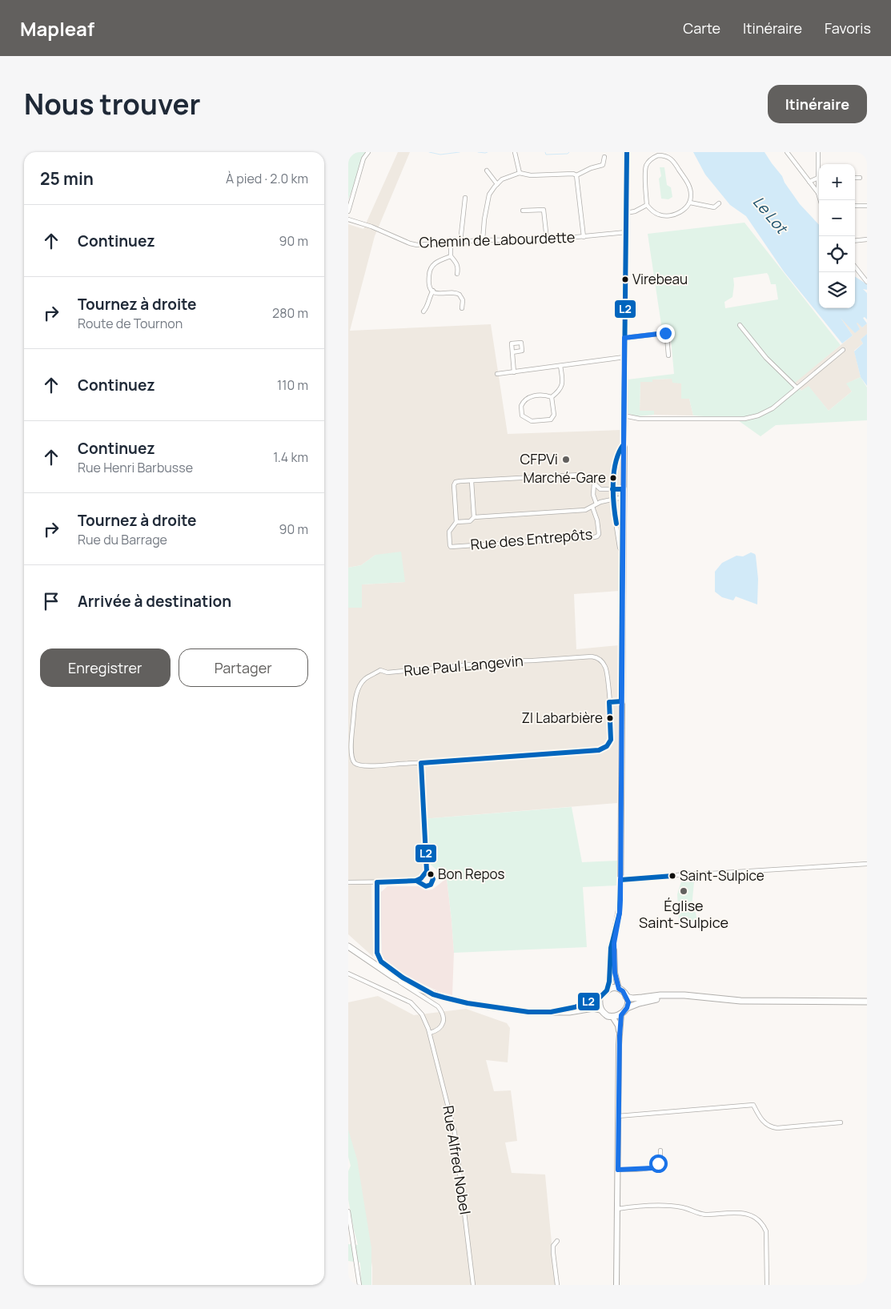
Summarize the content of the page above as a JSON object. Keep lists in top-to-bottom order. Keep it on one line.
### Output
{"streets":{"street":["Chemin de Labourdette","Rue des Entrepôts","Rue Paul Langevin","Rue Alfred Nobel"]},"water":["Le Lot"],"places":["Virebeau","CFPVi","Marché-Gare","ZI Labarbière","Bon Repos","Saint-Sulpice","Église Saint-Sulpice"],"lines":["transit line L2"],"page":{"header":"Mapleaf","nav":["Carte","Itinéraire","Favoris"],"title":"Nous trouver","buttons":["Itinéraire",["Enregistrer","Partager"]],"heading":["25 min","À pied · 2.0 km"],"map_buttons":["+","−"],"list":[["Continuez","90 m"],["Tournez à droite","Route de Tournon","280 m"],["Continuez","110 m"],["Continuez","Rue Henri Barbusse","1.4 km"],["Tournez à droite","Rue du Barrage","90 m"],"Arrivée à destination"]}}
